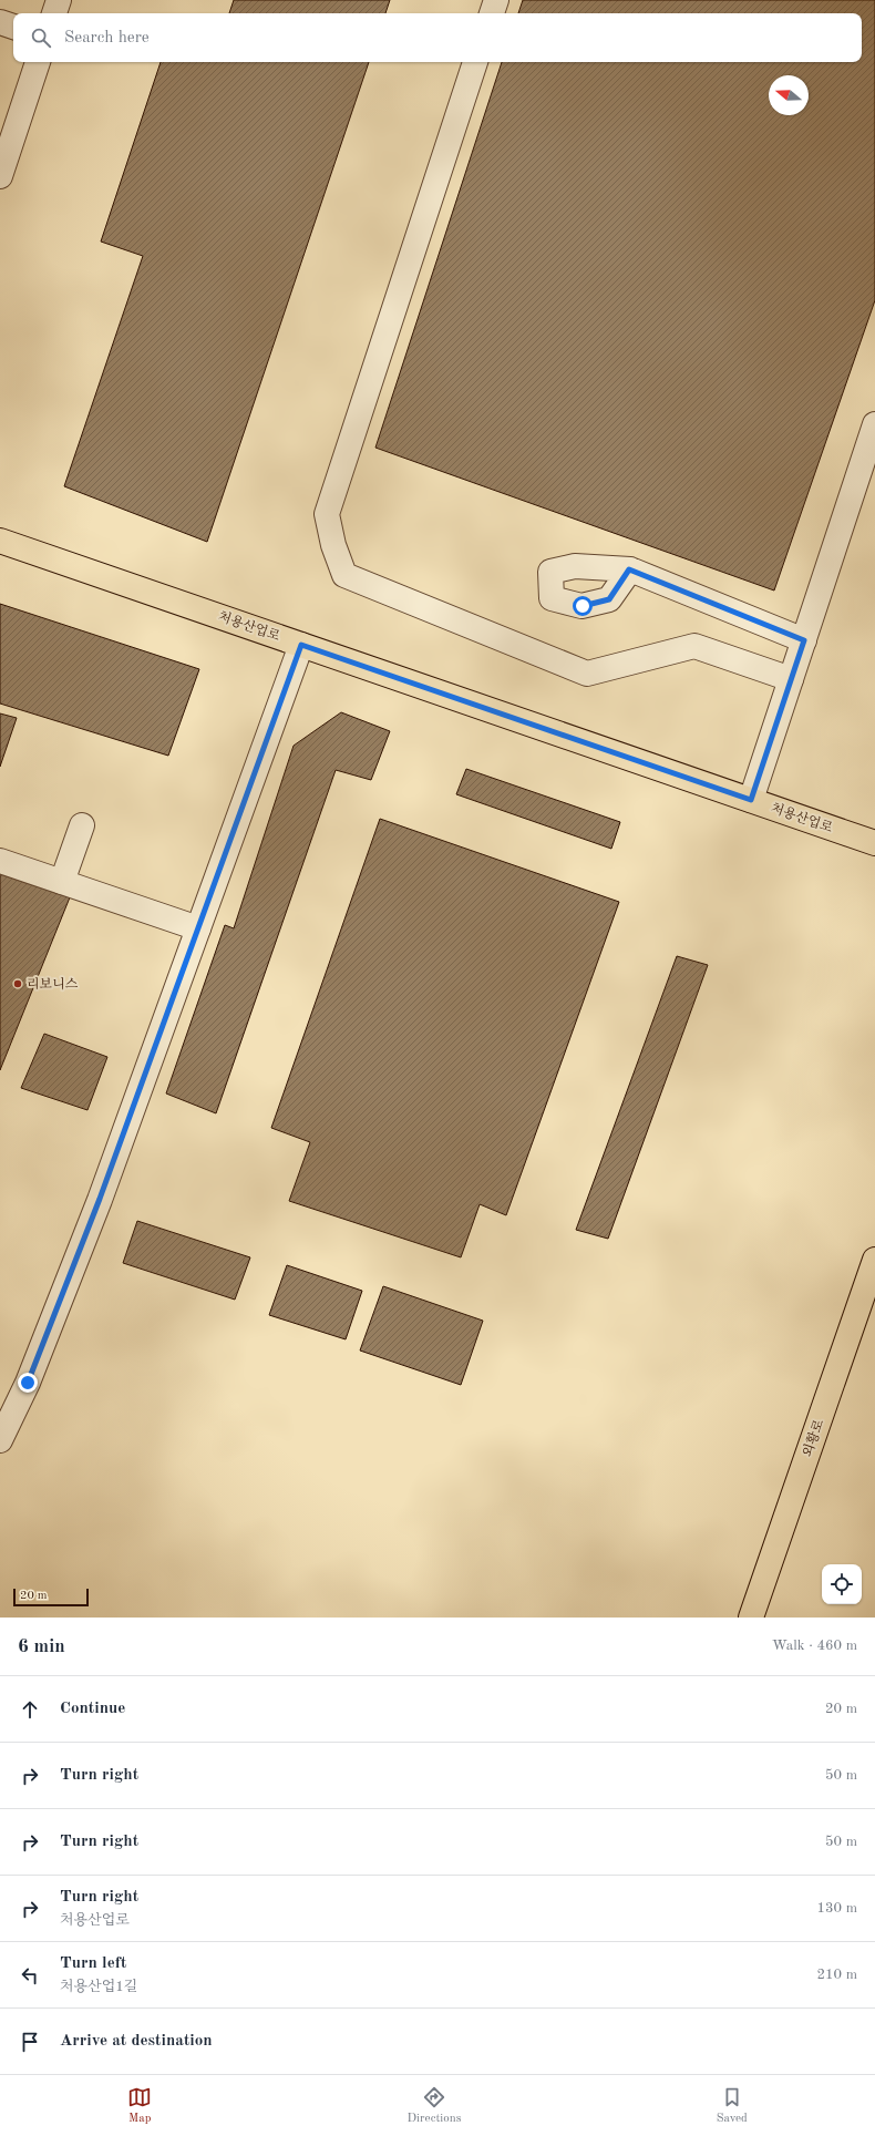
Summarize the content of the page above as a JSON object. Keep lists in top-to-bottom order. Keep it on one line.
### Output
{"streets":{"main road":["처용산업로","외황로"]},"places":["리보니스"],"scale_bar":"20 m","north":"left","page":{"search":"Search here","scale":"20 m","heading":["6 min","Walk · 460 m"],"list":[["Continue","20 m"],["Turn right","50 m"],["Turn right","50 m"],["Turn right","처용산업로","130 m"],["Turn left","처용산업1길","210 m"],"Arrive at destination"],"nav":["Map","Directions","Saved"]}}
